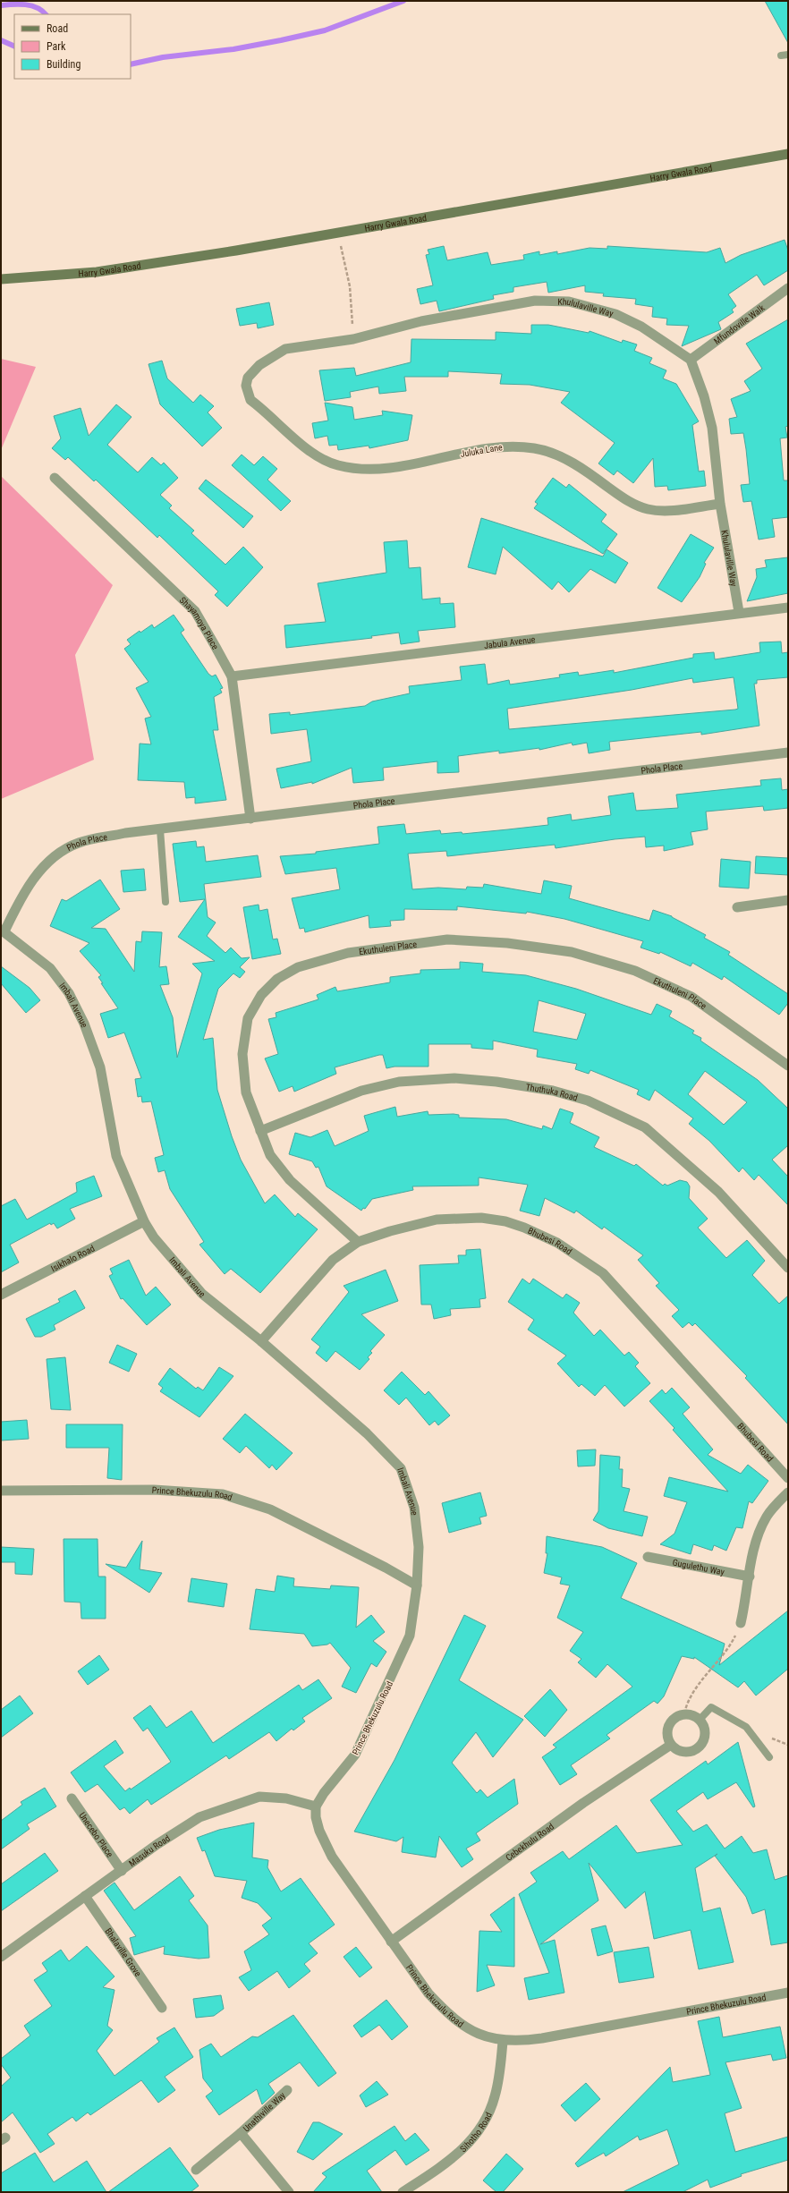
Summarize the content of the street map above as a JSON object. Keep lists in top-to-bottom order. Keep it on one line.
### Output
{"streets":{"main road":["Harry Gwala Road"],"street":["Khululaville Way","Mfundoville Walk","Juluka Lane","Shayamoya Place","Jabula Avenue","Phola Place","Ekuthuleni Place","Imbali Avenue","Thuthuka Road","Bhubesi Road","Isikhalo Road","Prince Bhekuzulu Road","Gugulethu Way","Unecebo Place","Cebekhulu Road","Masuku Road","Bhalaville Grove","Unathiville Way","Sihotho Road"]},"crossings":[["Khululaville Way","Mfundoville Walk"],["Khululaville Way","Juluka Lane"],["Khululaville Way","Jabula Avenue"],["Shayamoya Place","Jabula Avenue"],["Shayamoya Place","Phola Place"],["Phola Place","Imbali Avenue"],["Ekuthuleni Place","Thuthuka Road"],["Ekuthuleni Place","Bhubesi Road"],["Imbali Avenue","Bhubesi Road"],["Imbali Avenue","Isikhalo Road"],["Imbali Avenue","Prince Bhekuzulu Road"],["Prince Bhekuzulu Road","Cebekhulu Road"],["Prince Bhekuzulu Road","Masuku Road"],["Prince Bhekuzulu Road","Sihotho Road"],["Unecebo Place","Masuku Road"],["Masuku Road","Bhalaville Grove"]],"legend":["Road","Park","Building"]}
